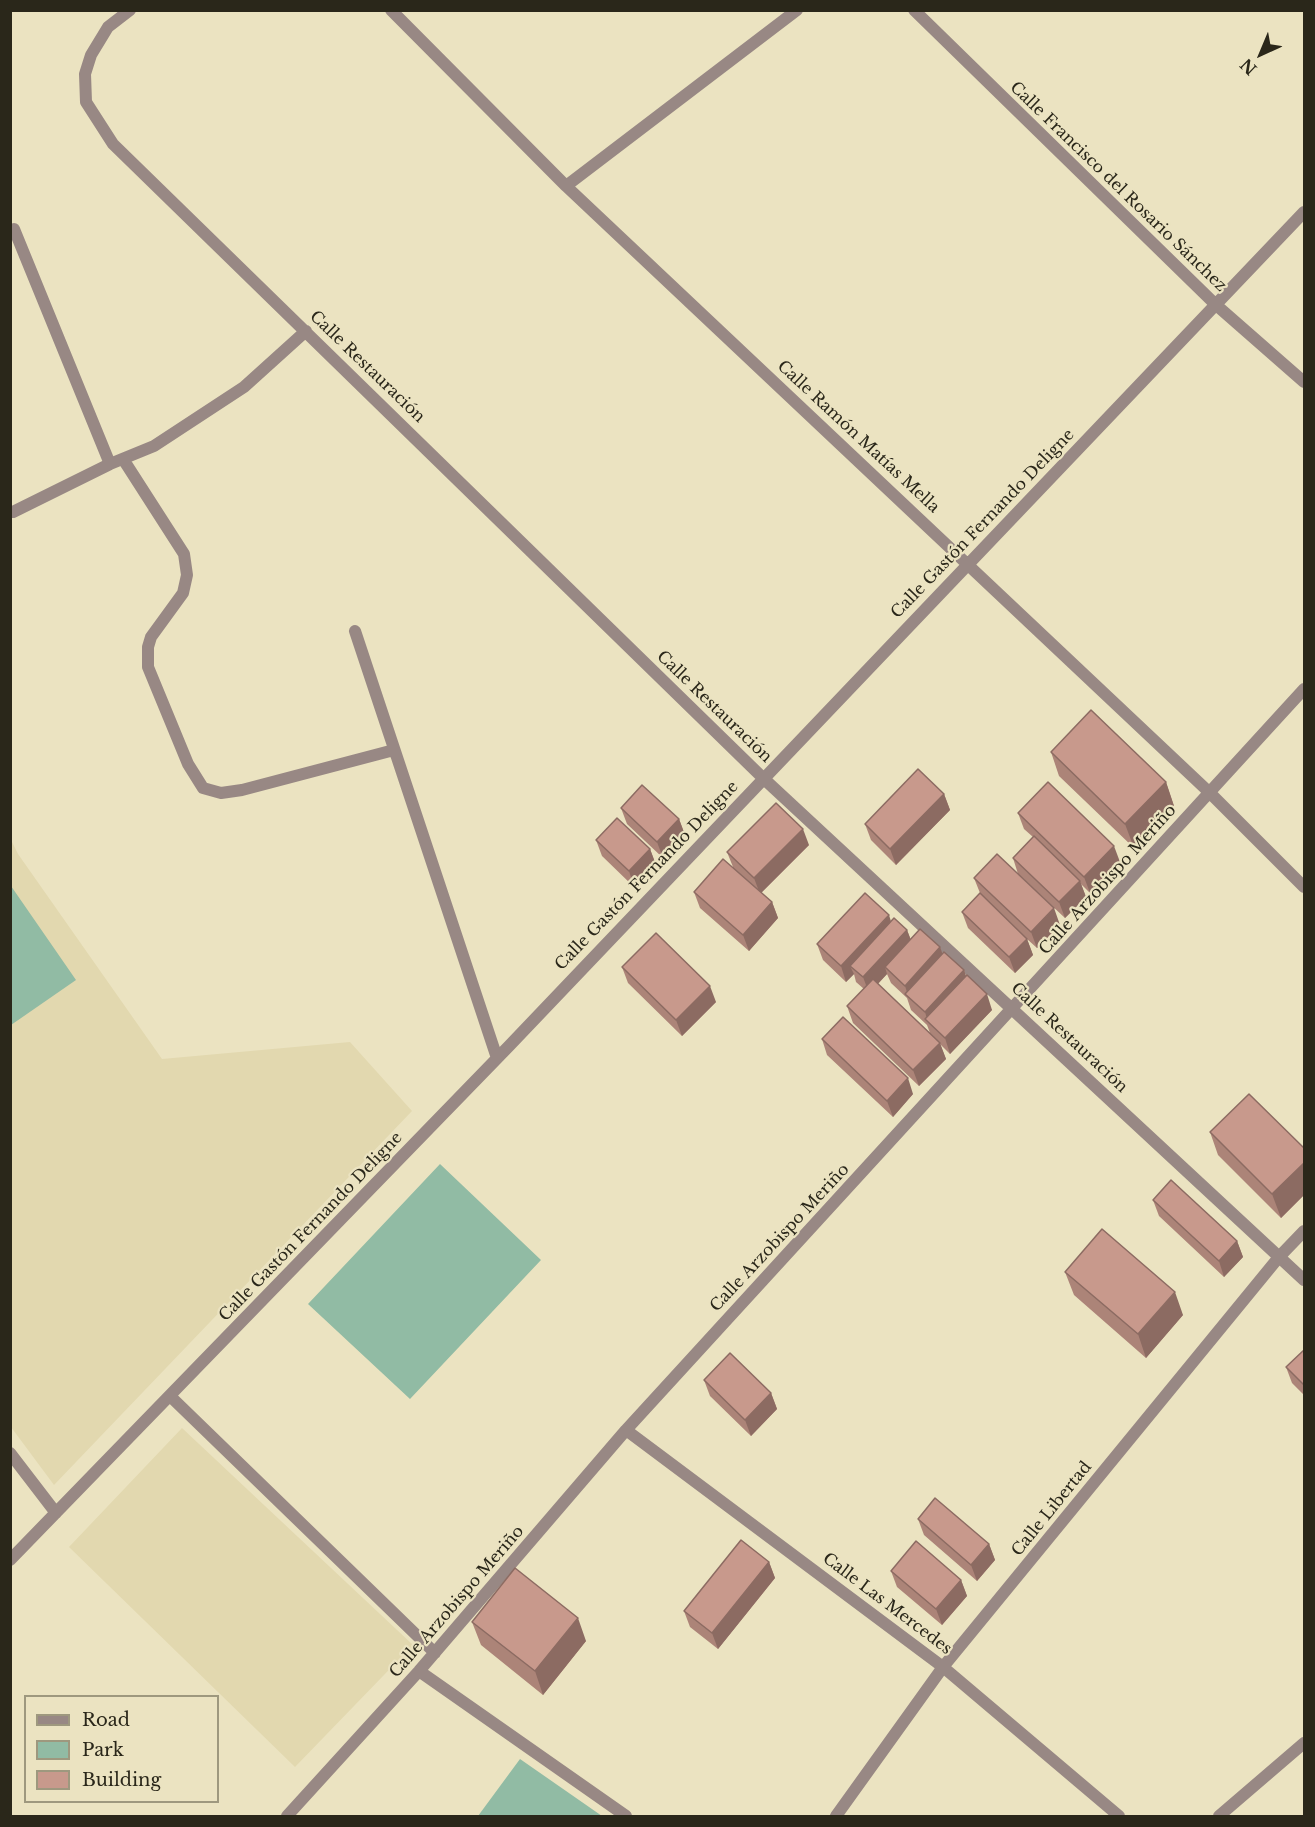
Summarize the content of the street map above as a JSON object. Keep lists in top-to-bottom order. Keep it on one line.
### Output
{"streets":{"street":["Calle Francisco del Rosario Sánchez","Calle Restauración","Calle Ramón Matías Mella","Calle Gastón Fernando Deligne","Calle Arzobispo Meriño","Calle Libertad","Calle Las Mercedes"]},"crossings":[["Calle Francisco del Rosario Sánchez","Calle Gastón Fernando Deligne"],["Calle Restauración","Calle Gastón Fernando Deligne"],["Calle Restauración","Calle Arzobispo Meriño"],["Calle Restauración","Calle Libertad"],["Calle Ramón Matías Mella","Calle Gastón Fernando Deligne"],["Calle Ramón Matías Mella","Calle Arzobispo Meriño"],["Calle Arzobispo Meriño","Calle Las Mercedes"],["Calle Libertad","Calle Las Mercedes"]],"legend":["Road","Park","Building"],"north":"bottom left"}
